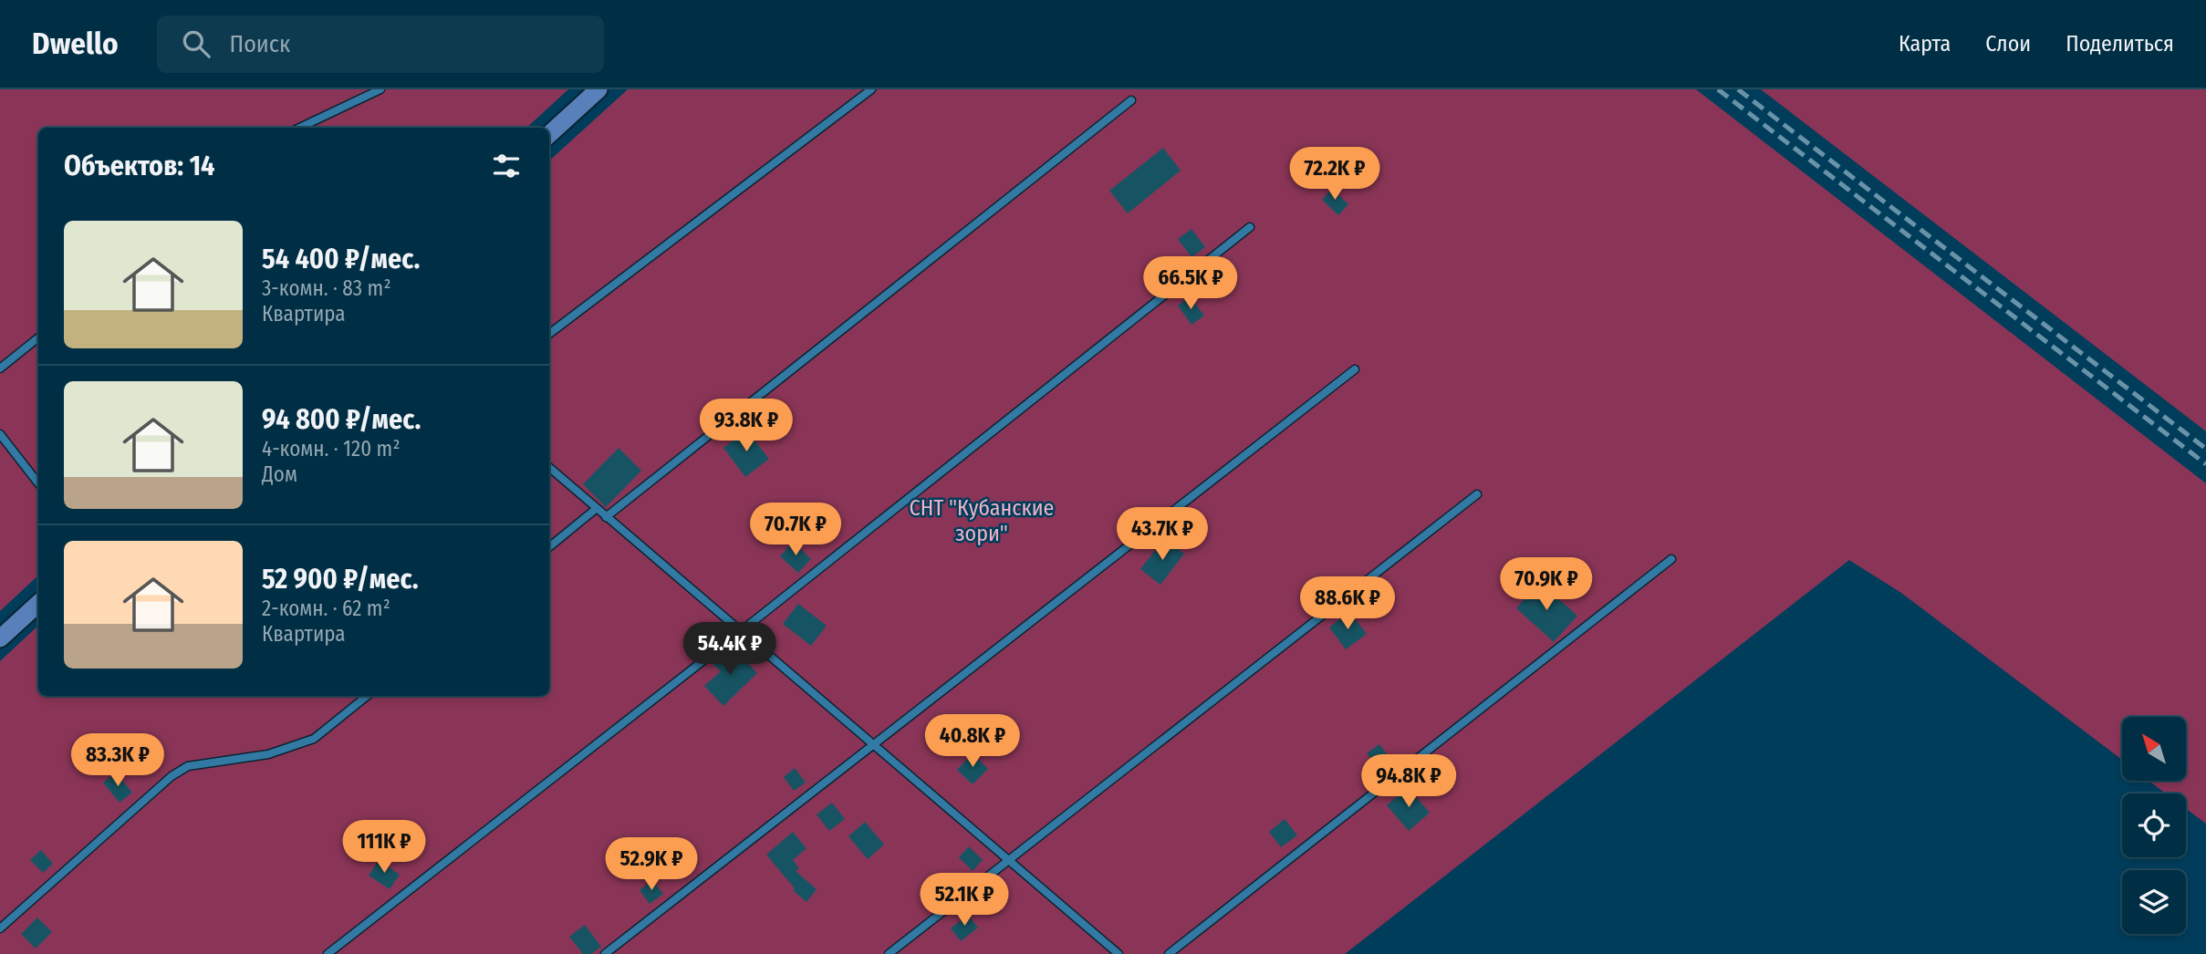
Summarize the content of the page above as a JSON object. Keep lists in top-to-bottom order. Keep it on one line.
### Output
{"parks":["СНТ \"Кубанские зори\""],"north":"top left","page":{"header":"Dwello","search":"Поиск","nav":["Карта","Слои","Поделиться"],"heading":"Объектов: 14","price":["72.2K ₽","66.5K ₽","93.8K ₽","70.7K ₽","43.7K ₽","70.9K ₽","88.6K ₽","54.4K ₽","40.8K ₽","83.3K ₽","94.8K ₽","111K ₽","52.9K ₽","52.1K ₽"],"list":[{"name":"54 400 ₽/мес.","note":"3-комн. · 83 m² · Квартира"},{"name":"94 800 ₽/мес.","note":"4-комн. · 120 m² · Дом"},{"name":"52 900 ₽/мес.","note":"2-комн. · 62 m² · Квартира"}]}}
